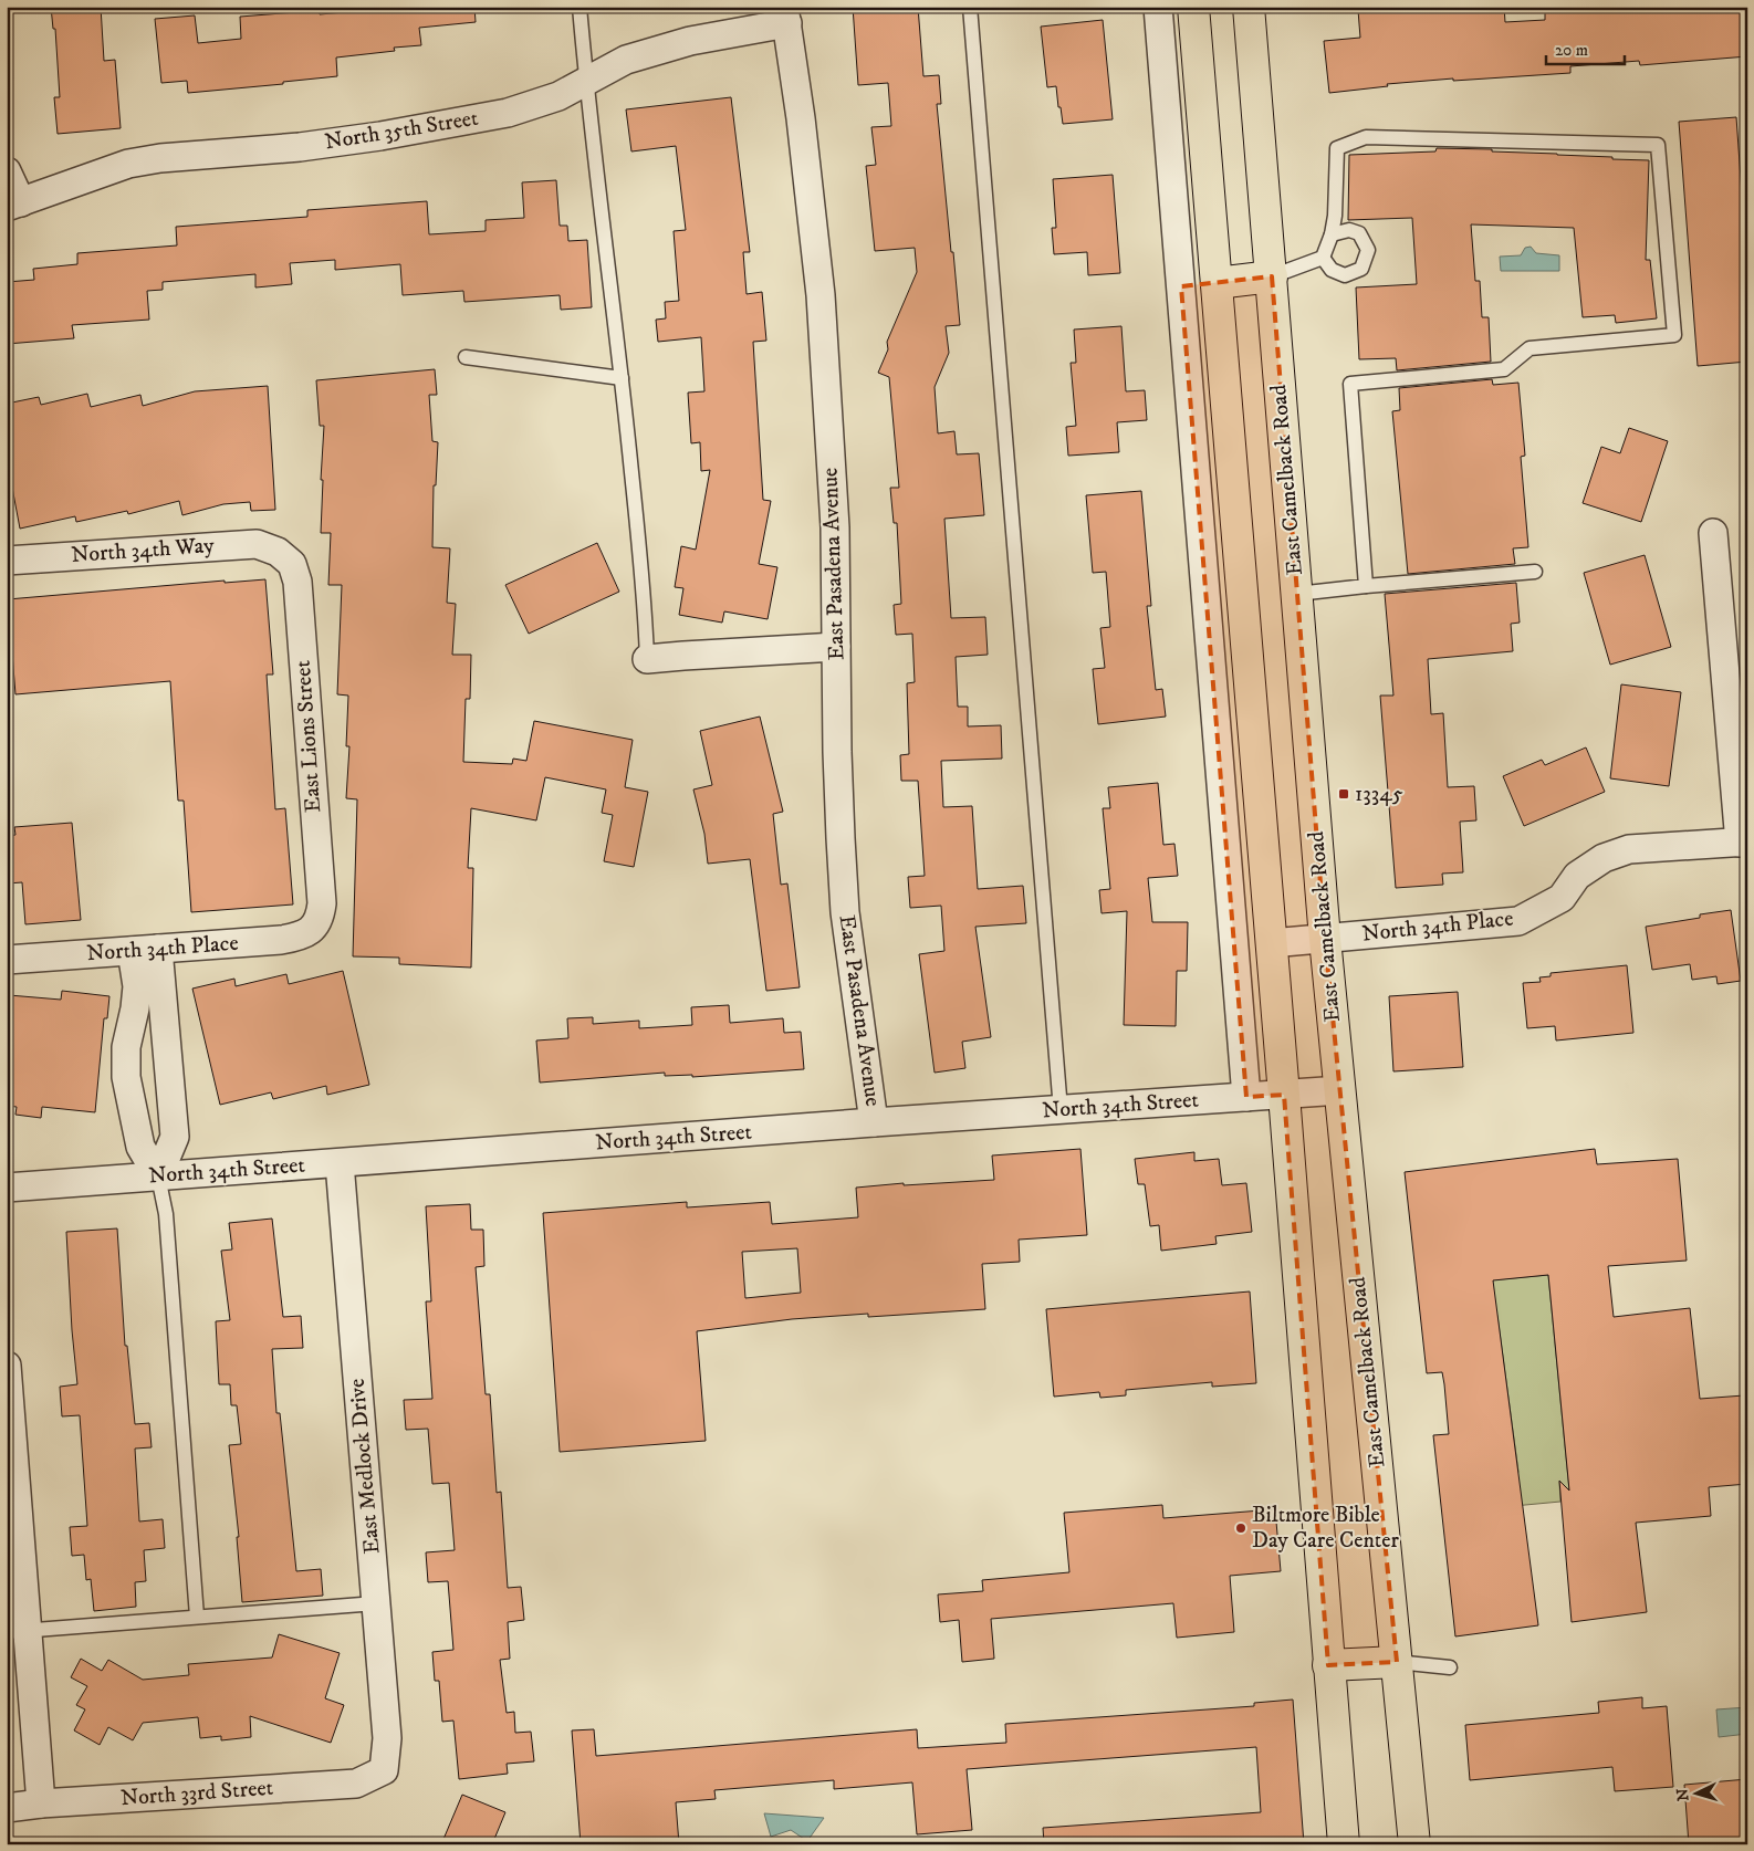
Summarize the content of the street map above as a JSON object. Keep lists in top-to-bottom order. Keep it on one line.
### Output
{"streets":{"main road":["East Camelback Road"],"street":["North 35th Street","North 34th Way","East Pasadena Avenue","East Lions Street","North 34th Place","North 34th Street","East Medlock Drive","North 33rd Street"]},"crossings":[["North 35th Street","East Pasadena Avenue"],["East Camelback Road","North 34th Place"],["East Camelback Road","North 34th Street"],["North 34th Way","East Lions Street"],["East Pasadena Avenue","North 34th Street"],["East Lions Street","North 34th Place"],["North 34th Street","East Medlock Drive"],["East Medlock Drive","North 33rd Street"]],"places":{"transit":["13345"],"other":["Biltmore Bible Day Care Center"]},"scale_bar":"20 m","north":"left"}
